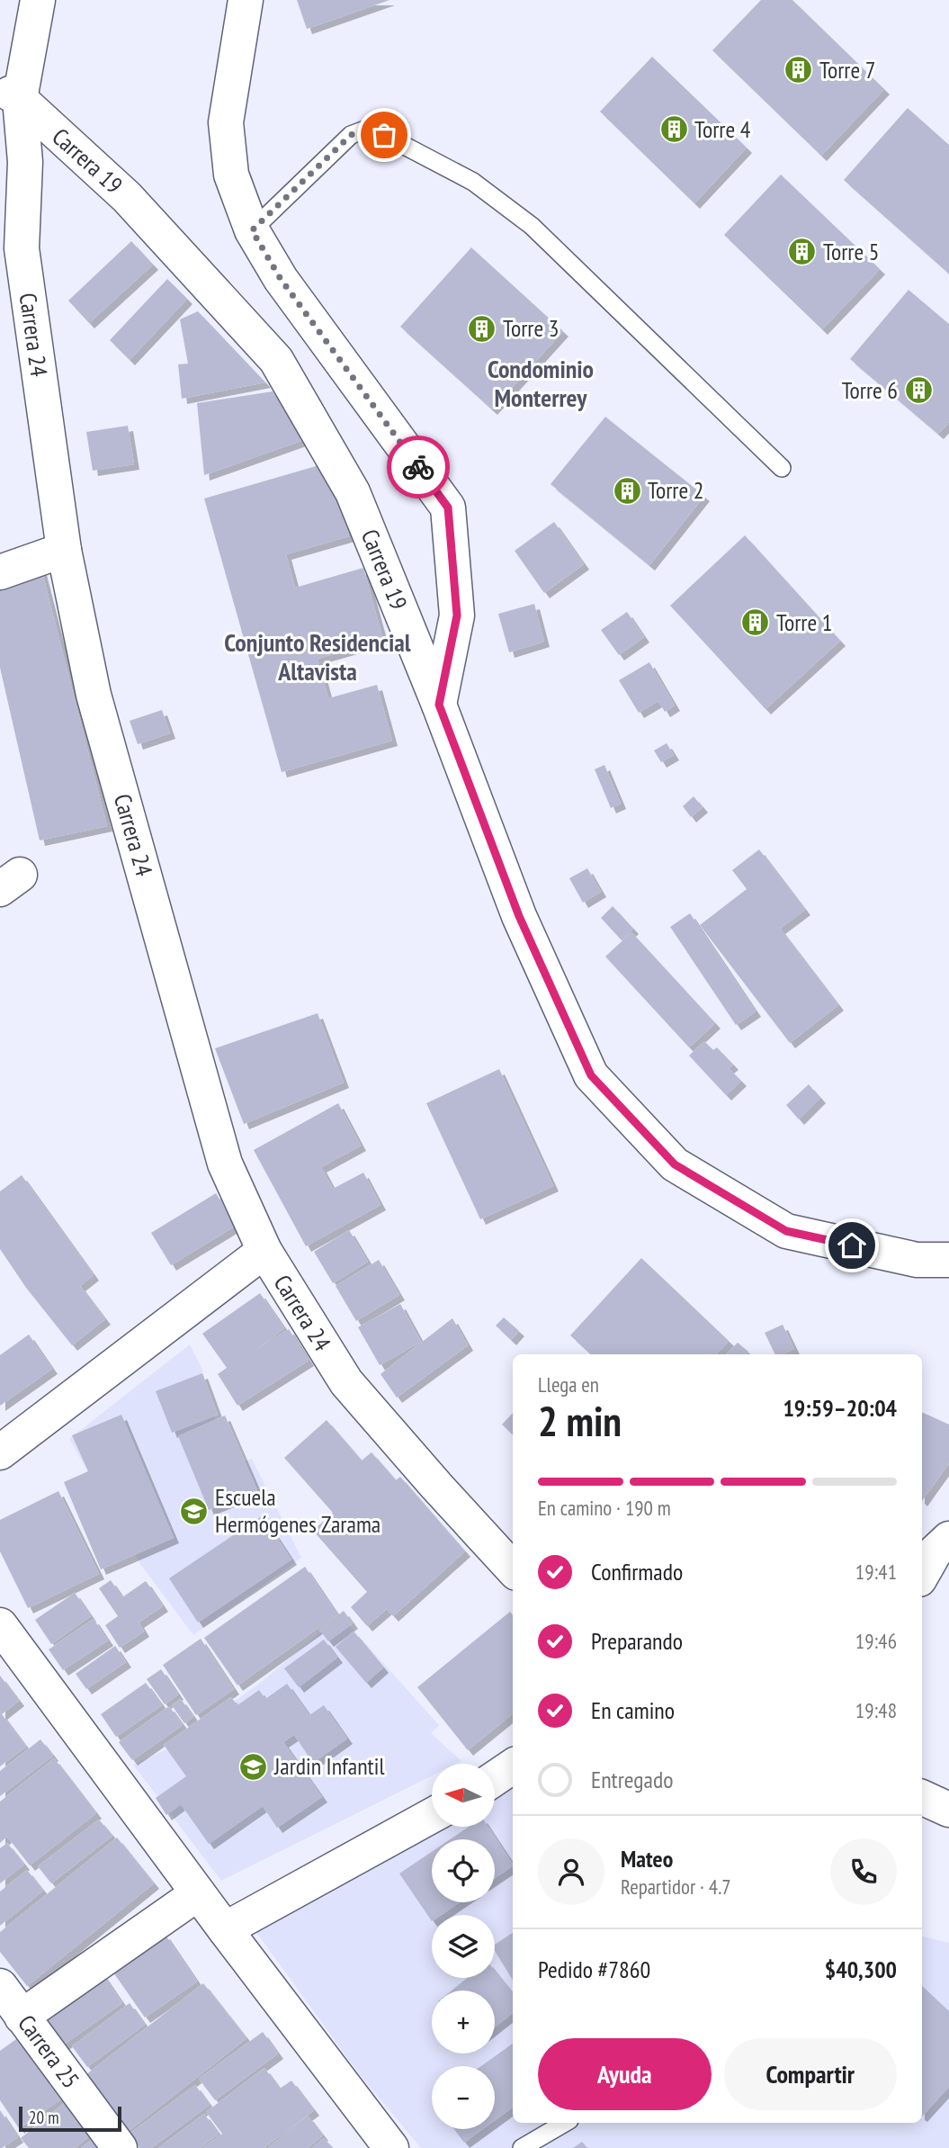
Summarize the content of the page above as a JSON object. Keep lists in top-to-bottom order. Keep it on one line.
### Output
{"streets":{"street":["Carrera 19","Carrera 24","Carrera 25"]},"crossings":[["Carrera 19","Carrera 24"]],"districts":["Condominio Monterrey","Conjunto Residencial Altavista"],"places":{"building":["Torre 7","Torre 4","Torre 5","Torre 3","Torre 6","Torre 2","Torre 1"],"school or university":["Escuela Hermógenes Zarama","Jardin Infantil"]},"scale_bar":"20 m","north":"left","page":{"heading":["2 min","Llega en","19:59–20:04"],"panel":["Mateo","Repartidor · 4.7","Pedido #7860","$40,300"],"bar":"En camino · 190 m","list":[["Confirmado","19:41"],["Preparando","19:46"],["En camino","19:48"],"Entregado"],"map_buttons":["+","−"],"buttons":["Ayuda","Compartir"],"scale":"20 m"}}
